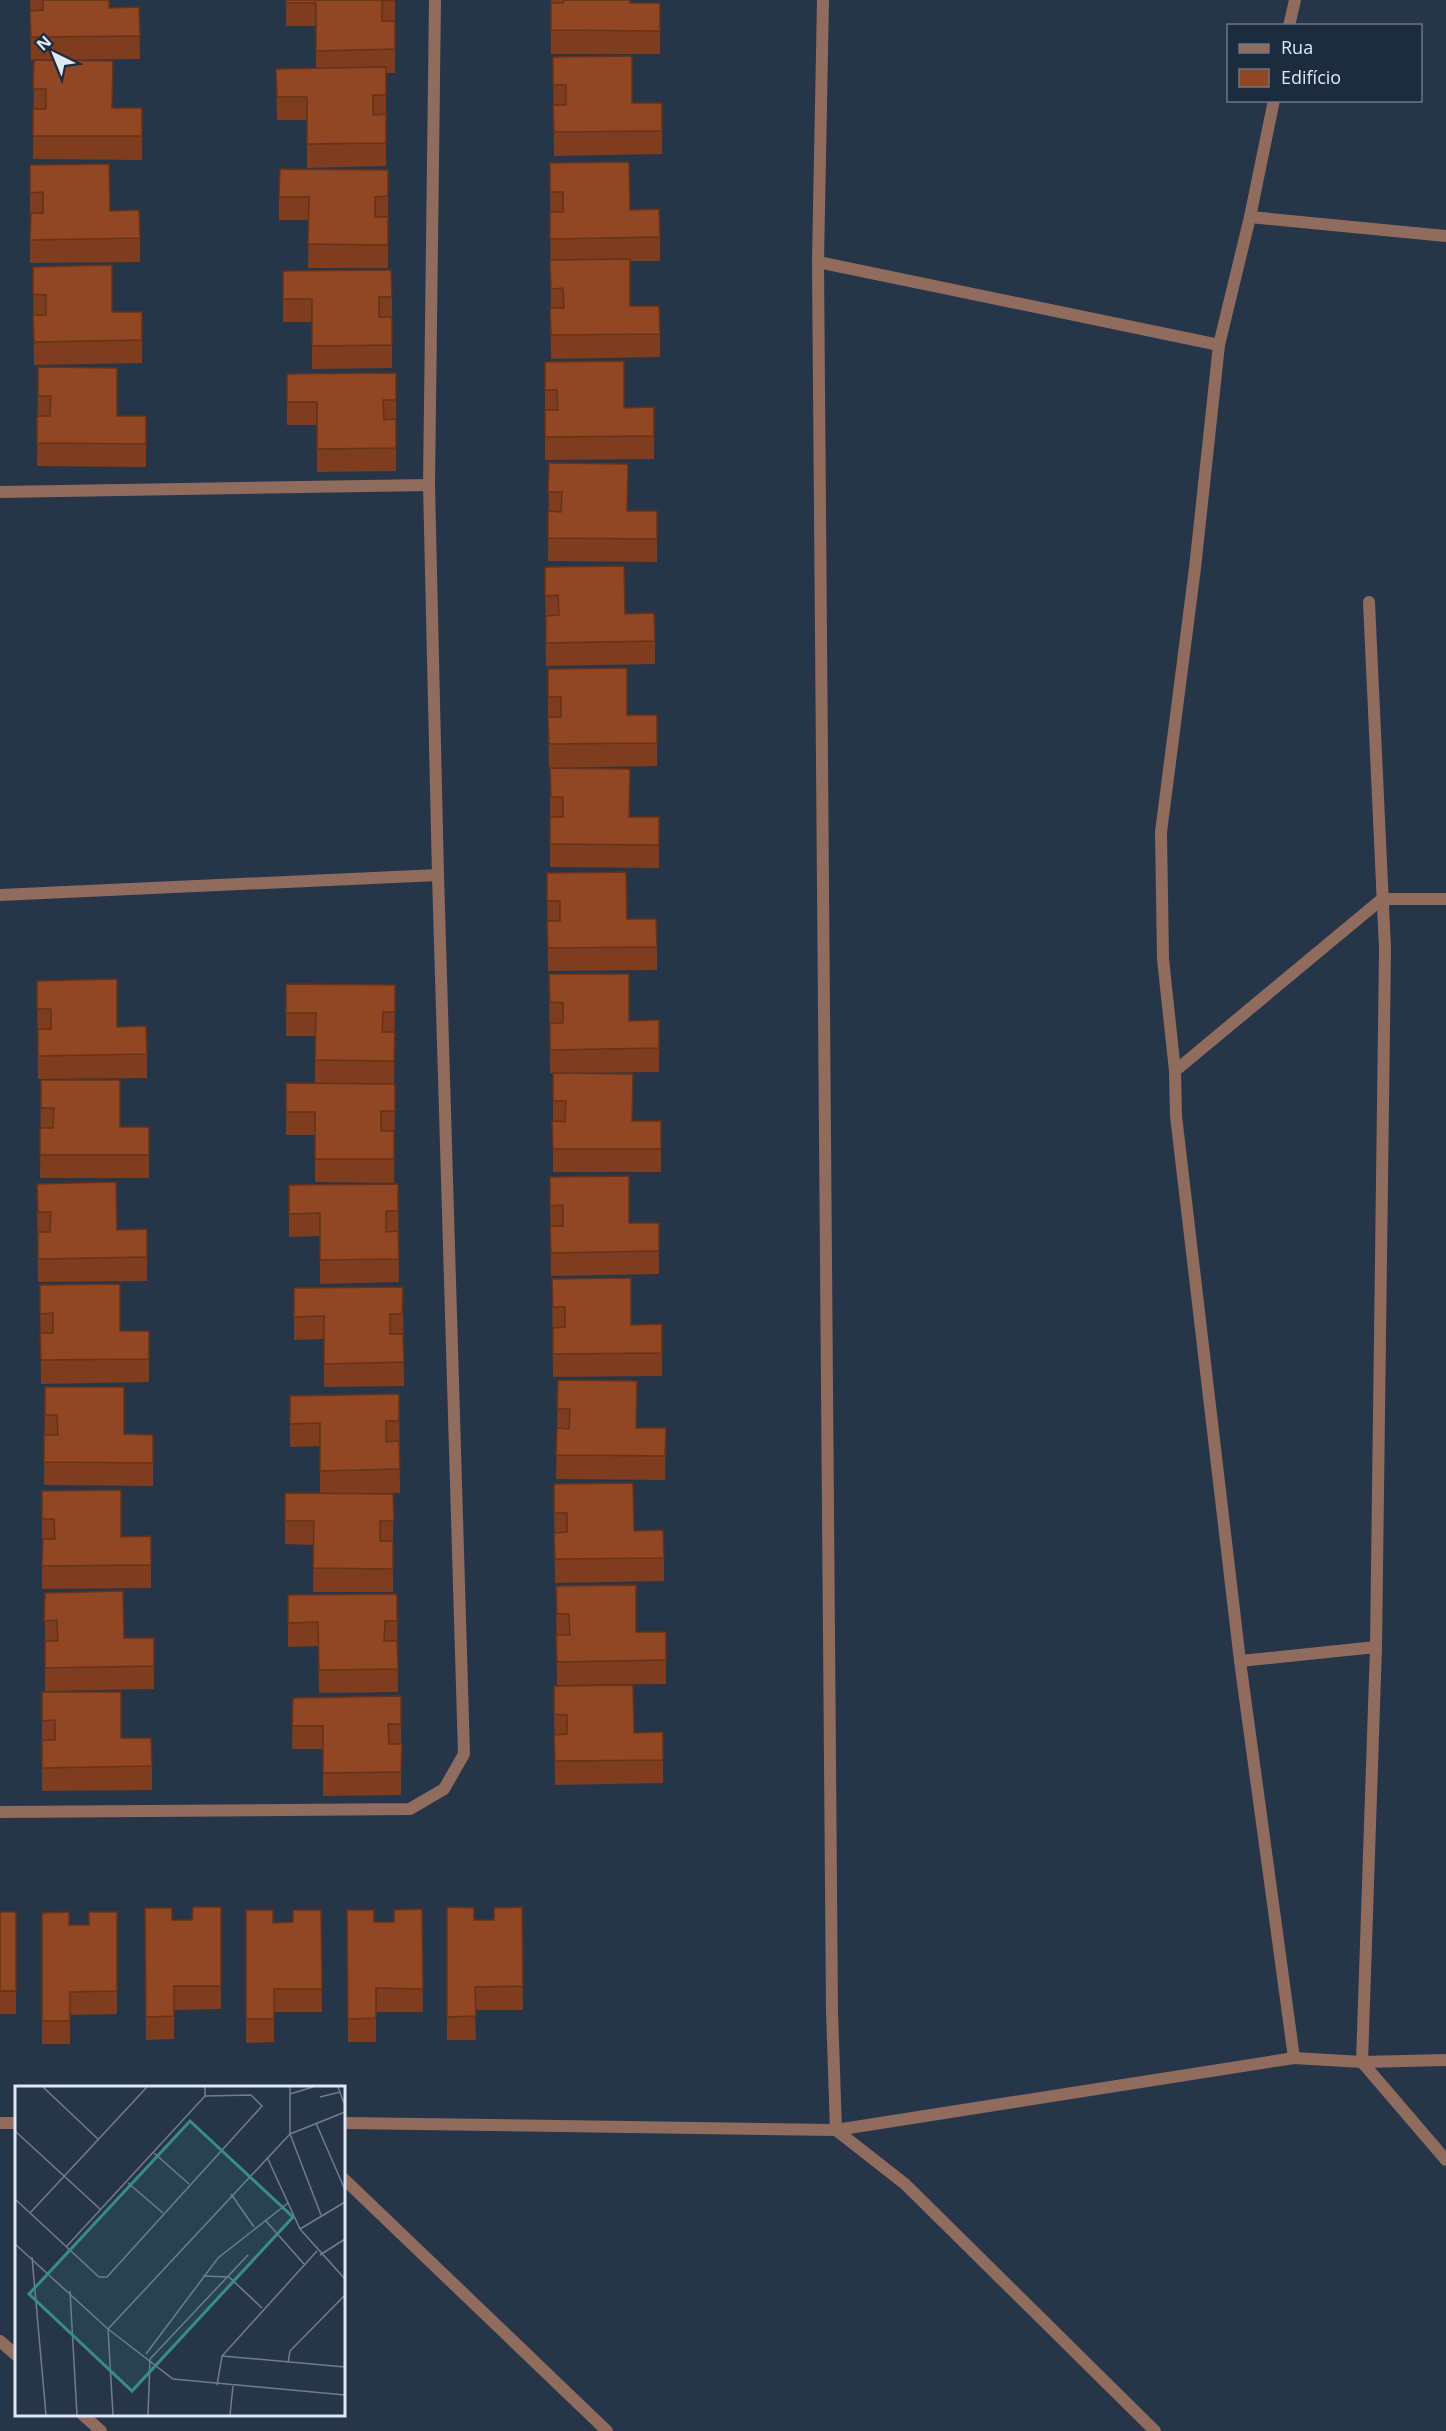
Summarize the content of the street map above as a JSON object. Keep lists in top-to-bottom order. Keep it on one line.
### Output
{"legend":["Rua","Edifício"],"north":"top left"}
